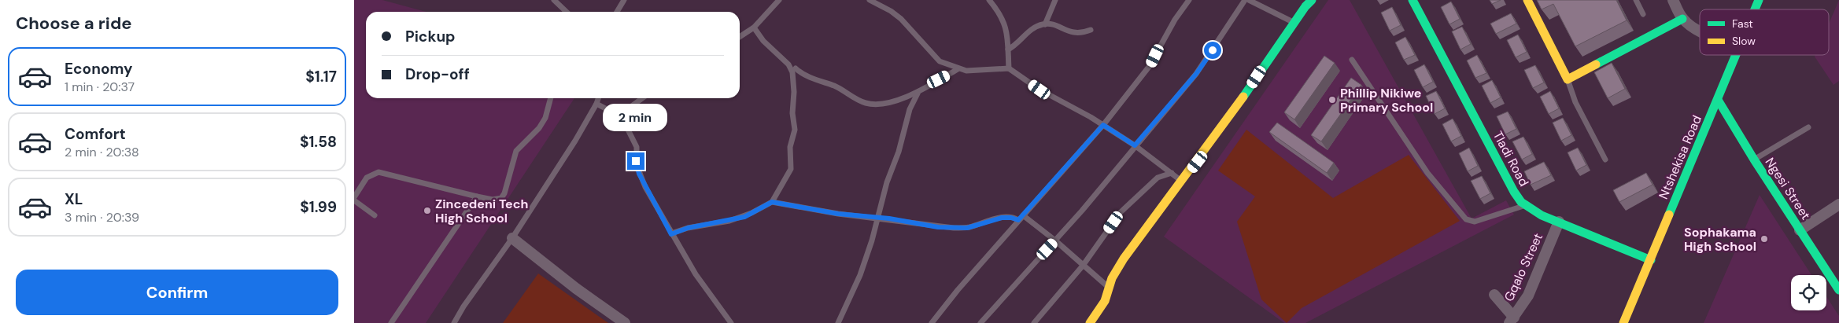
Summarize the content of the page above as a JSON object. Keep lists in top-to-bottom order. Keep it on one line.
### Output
{"streets":{"street":["Ntshekisa Road","Tladi Road","Ngesi Street","Gqalo Street"]},"crossings":[["Ntshekisa Road","Tladi Road"],["Ntshekisa Road","Ngesi Street"],["Tladi Road","Gqalo Street"]],"places":["Phillip Nikiwe Primary School","Zincedeni Tech High School","Sophakama High School"],"legend":["Fast","Slow"],"page":{"heading":"Choose a ride","banner":["Pickup","Drop-off"],"list":[{"name":"Economy","note":"1 min · 20:37","value":"$1.17"},{"name":"Comfort","note":"2 min · 20:38","value":"$1.58"},{"name":"XL","note":"3 min · 20:39","value":"$1.99"}],"bubble":"2 min","buttons":"Confirm"}}
